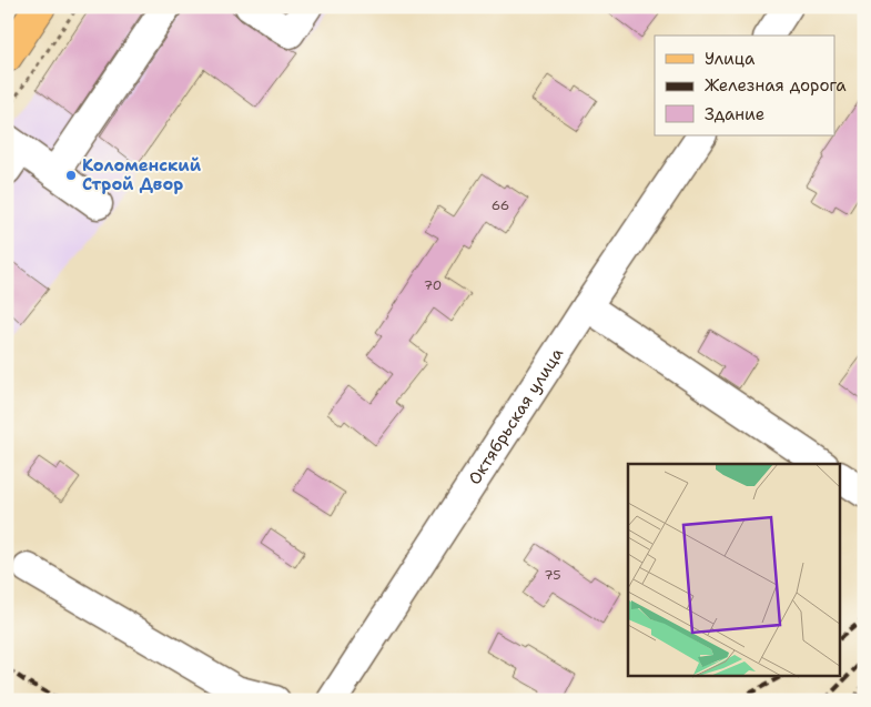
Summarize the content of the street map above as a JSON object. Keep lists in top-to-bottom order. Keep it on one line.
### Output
{"streets":{"street":["Октябрьская улица"]},"places":["Коломенский Строй Двор"],"house_numbers":["66","70","75"],"legend":["Улица","Железная дорога","Здание"]}
